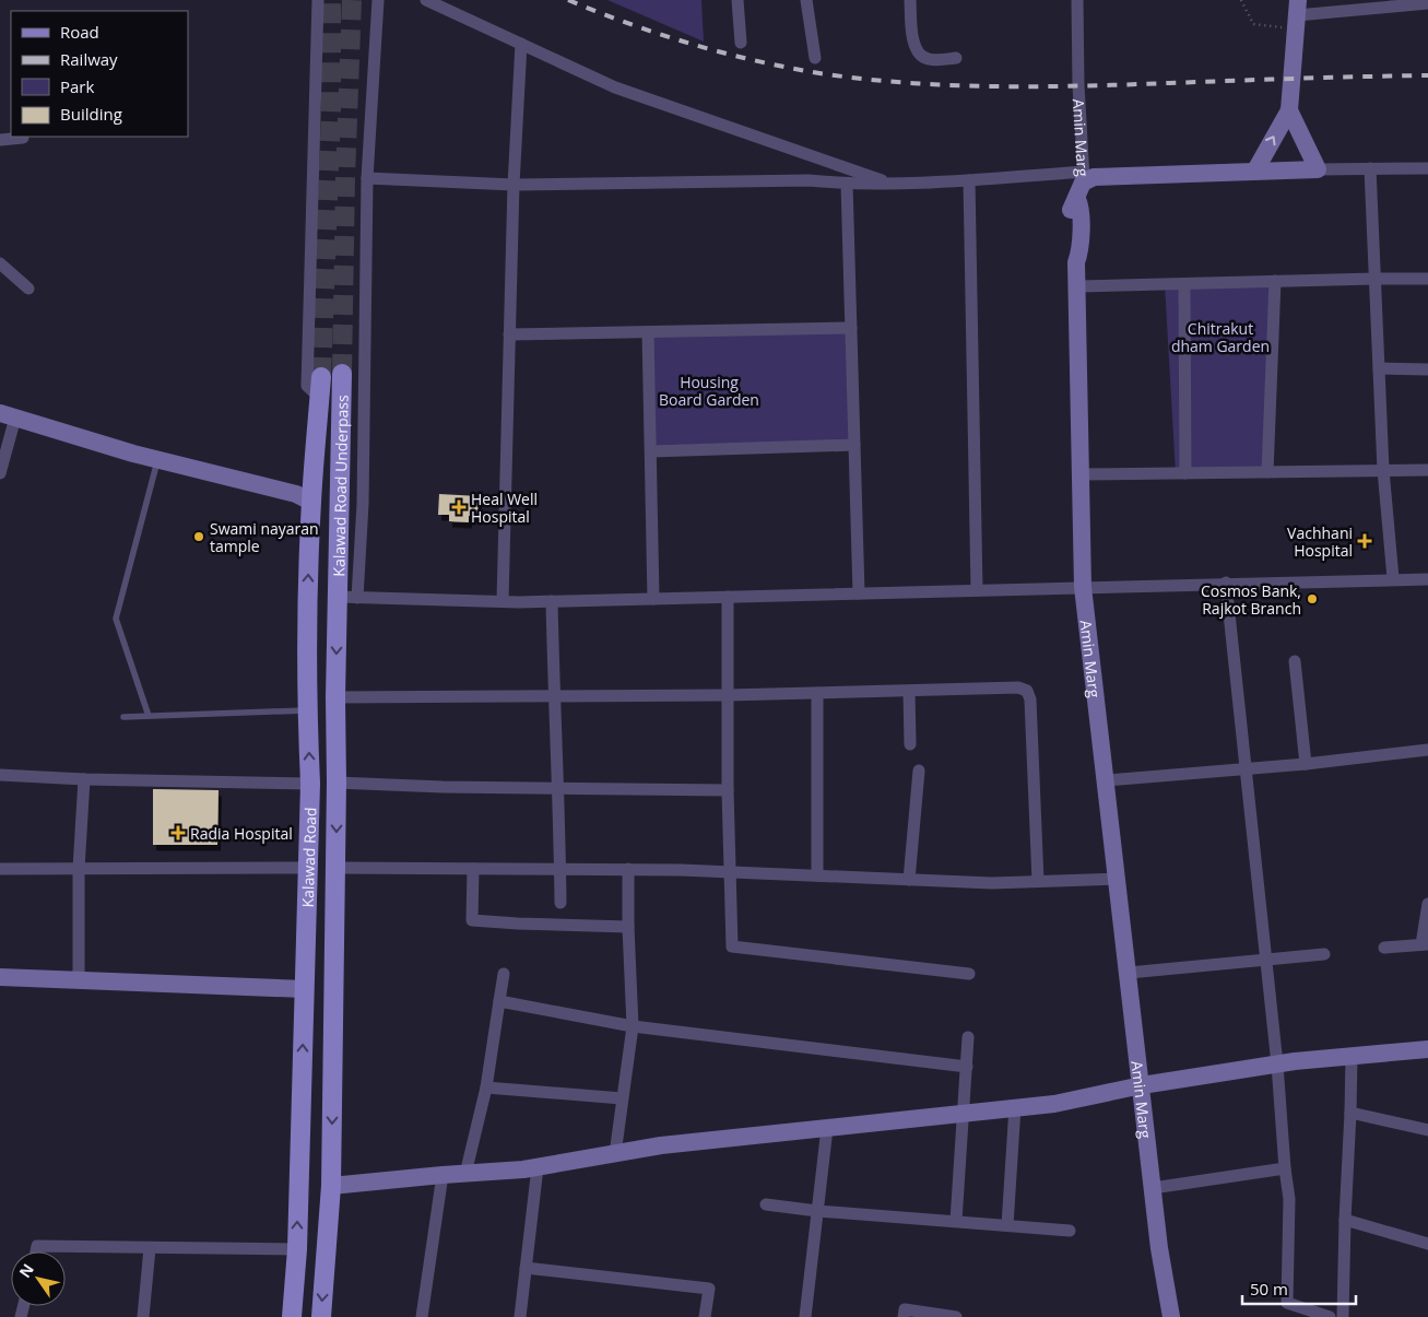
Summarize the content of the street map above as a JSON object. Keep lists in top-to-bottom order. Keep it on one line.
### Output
{"streets":{"main road":["Kalawad Road Underpass","Kalawad Road"],"street":["Amin Marg"]},"crossings":[["Kalawad Road Underpass","Kalawad Road"]],"parks":["Chitrakut dham Garden","Housing Board Garden"],"places":{"health":["Heal Well Hospital","Vachhani Hospital","Radia Hospital"],"other":["Swami nayaran tample","Cosmos Bank, Rajkot Branch"]},"legend":["Road","Railway","Park","Building"],"scale_bar":"50 m","north":"top left"}
